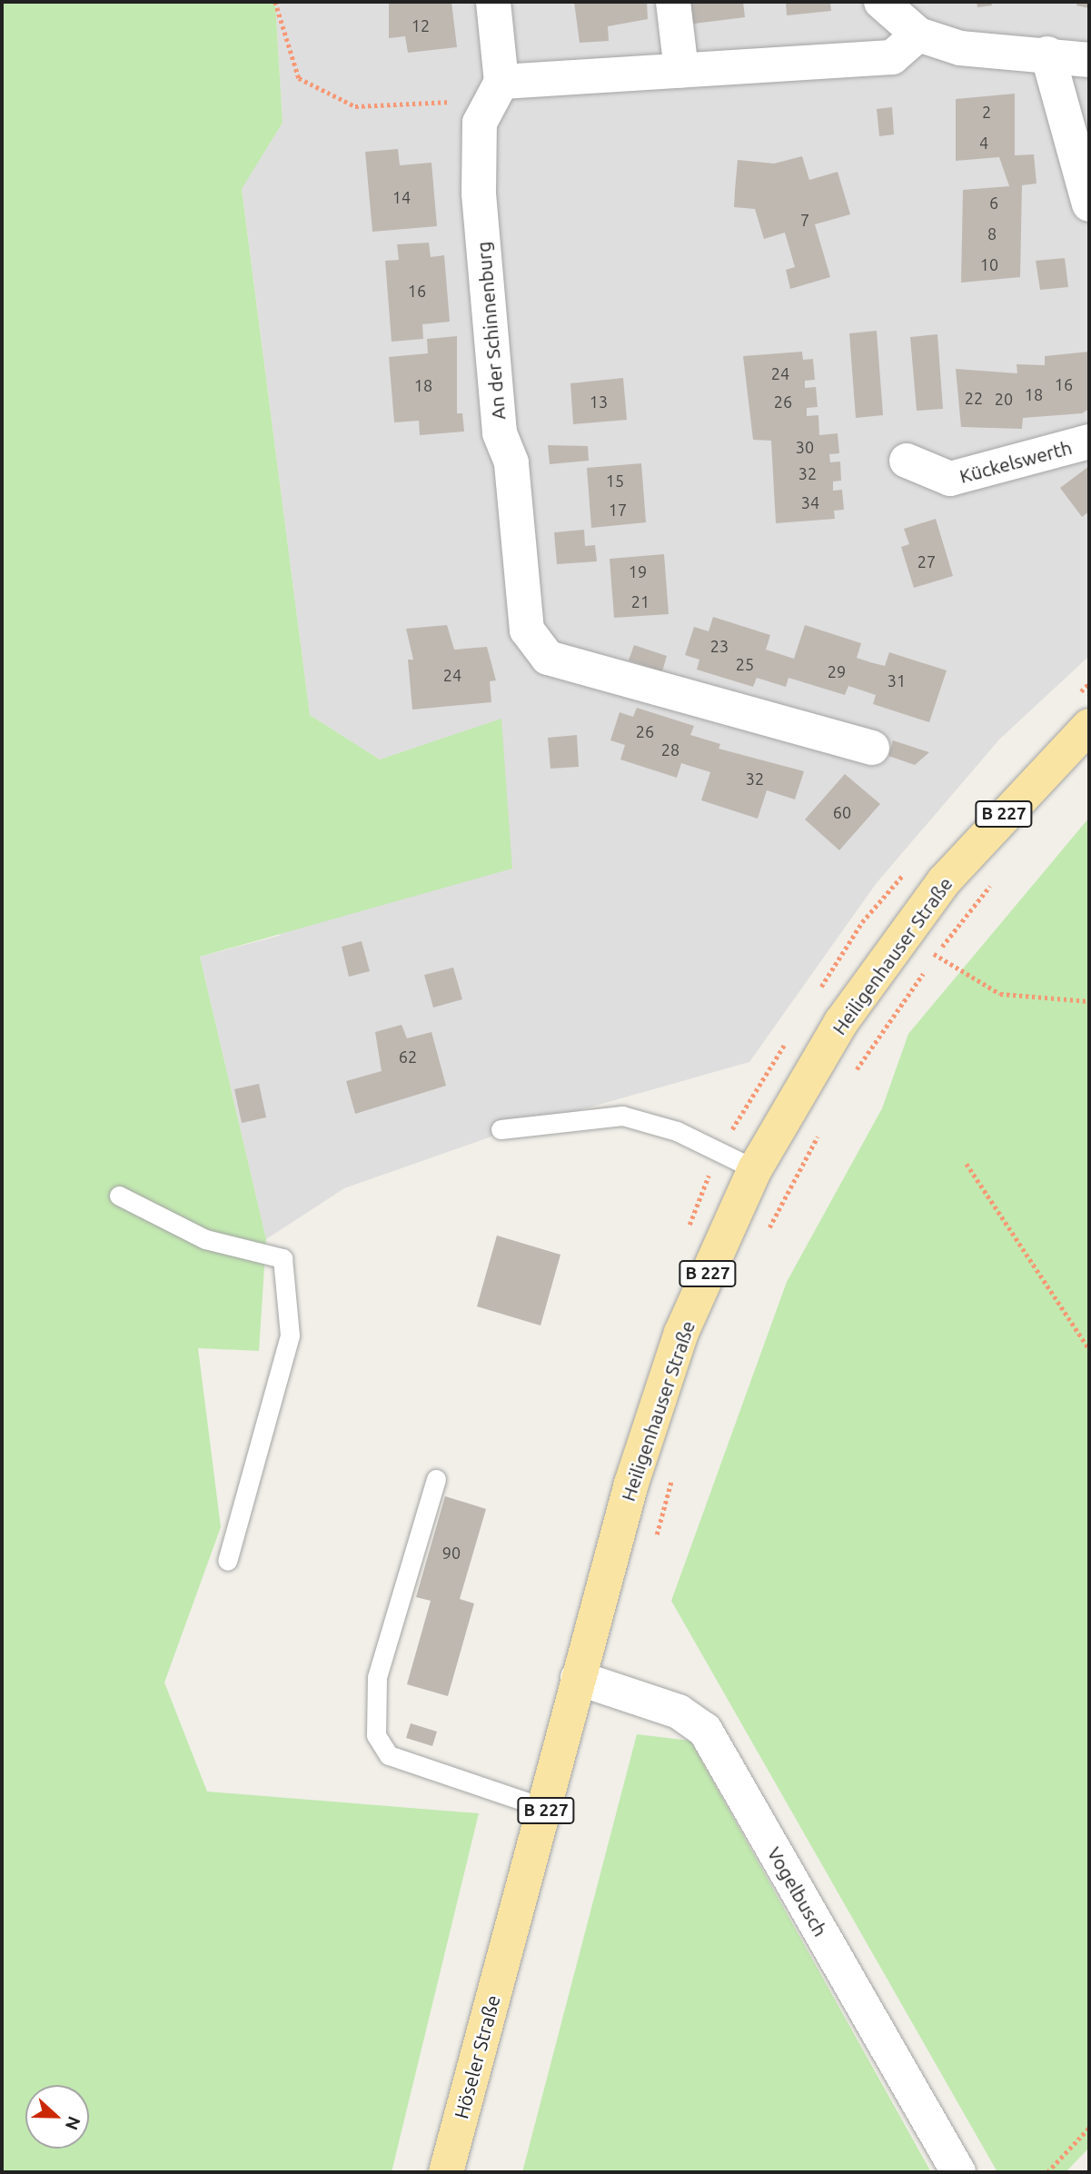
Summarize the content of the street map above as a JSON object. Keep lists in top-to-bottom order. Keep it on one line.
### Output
{"streets":{"main road":["B 227","Heiligenhauser Straße","Höseler Straße"],"street":["An der Schinnenburg","Kückelswerth","Vogelbusch"]},"crossings":[["Heiligenhauser Straße","Vogelbusch"],["Heiligenhauser Straße","Höseler Straße"]],"house_numbers":["12","2","4","14","6","7","8","10","16","24","16","18","18","22","20","13","26","30","32","15","34","17","27","19","21","23","25","29","24","31","26","28","32","60","62","90"],"north":"right"}
